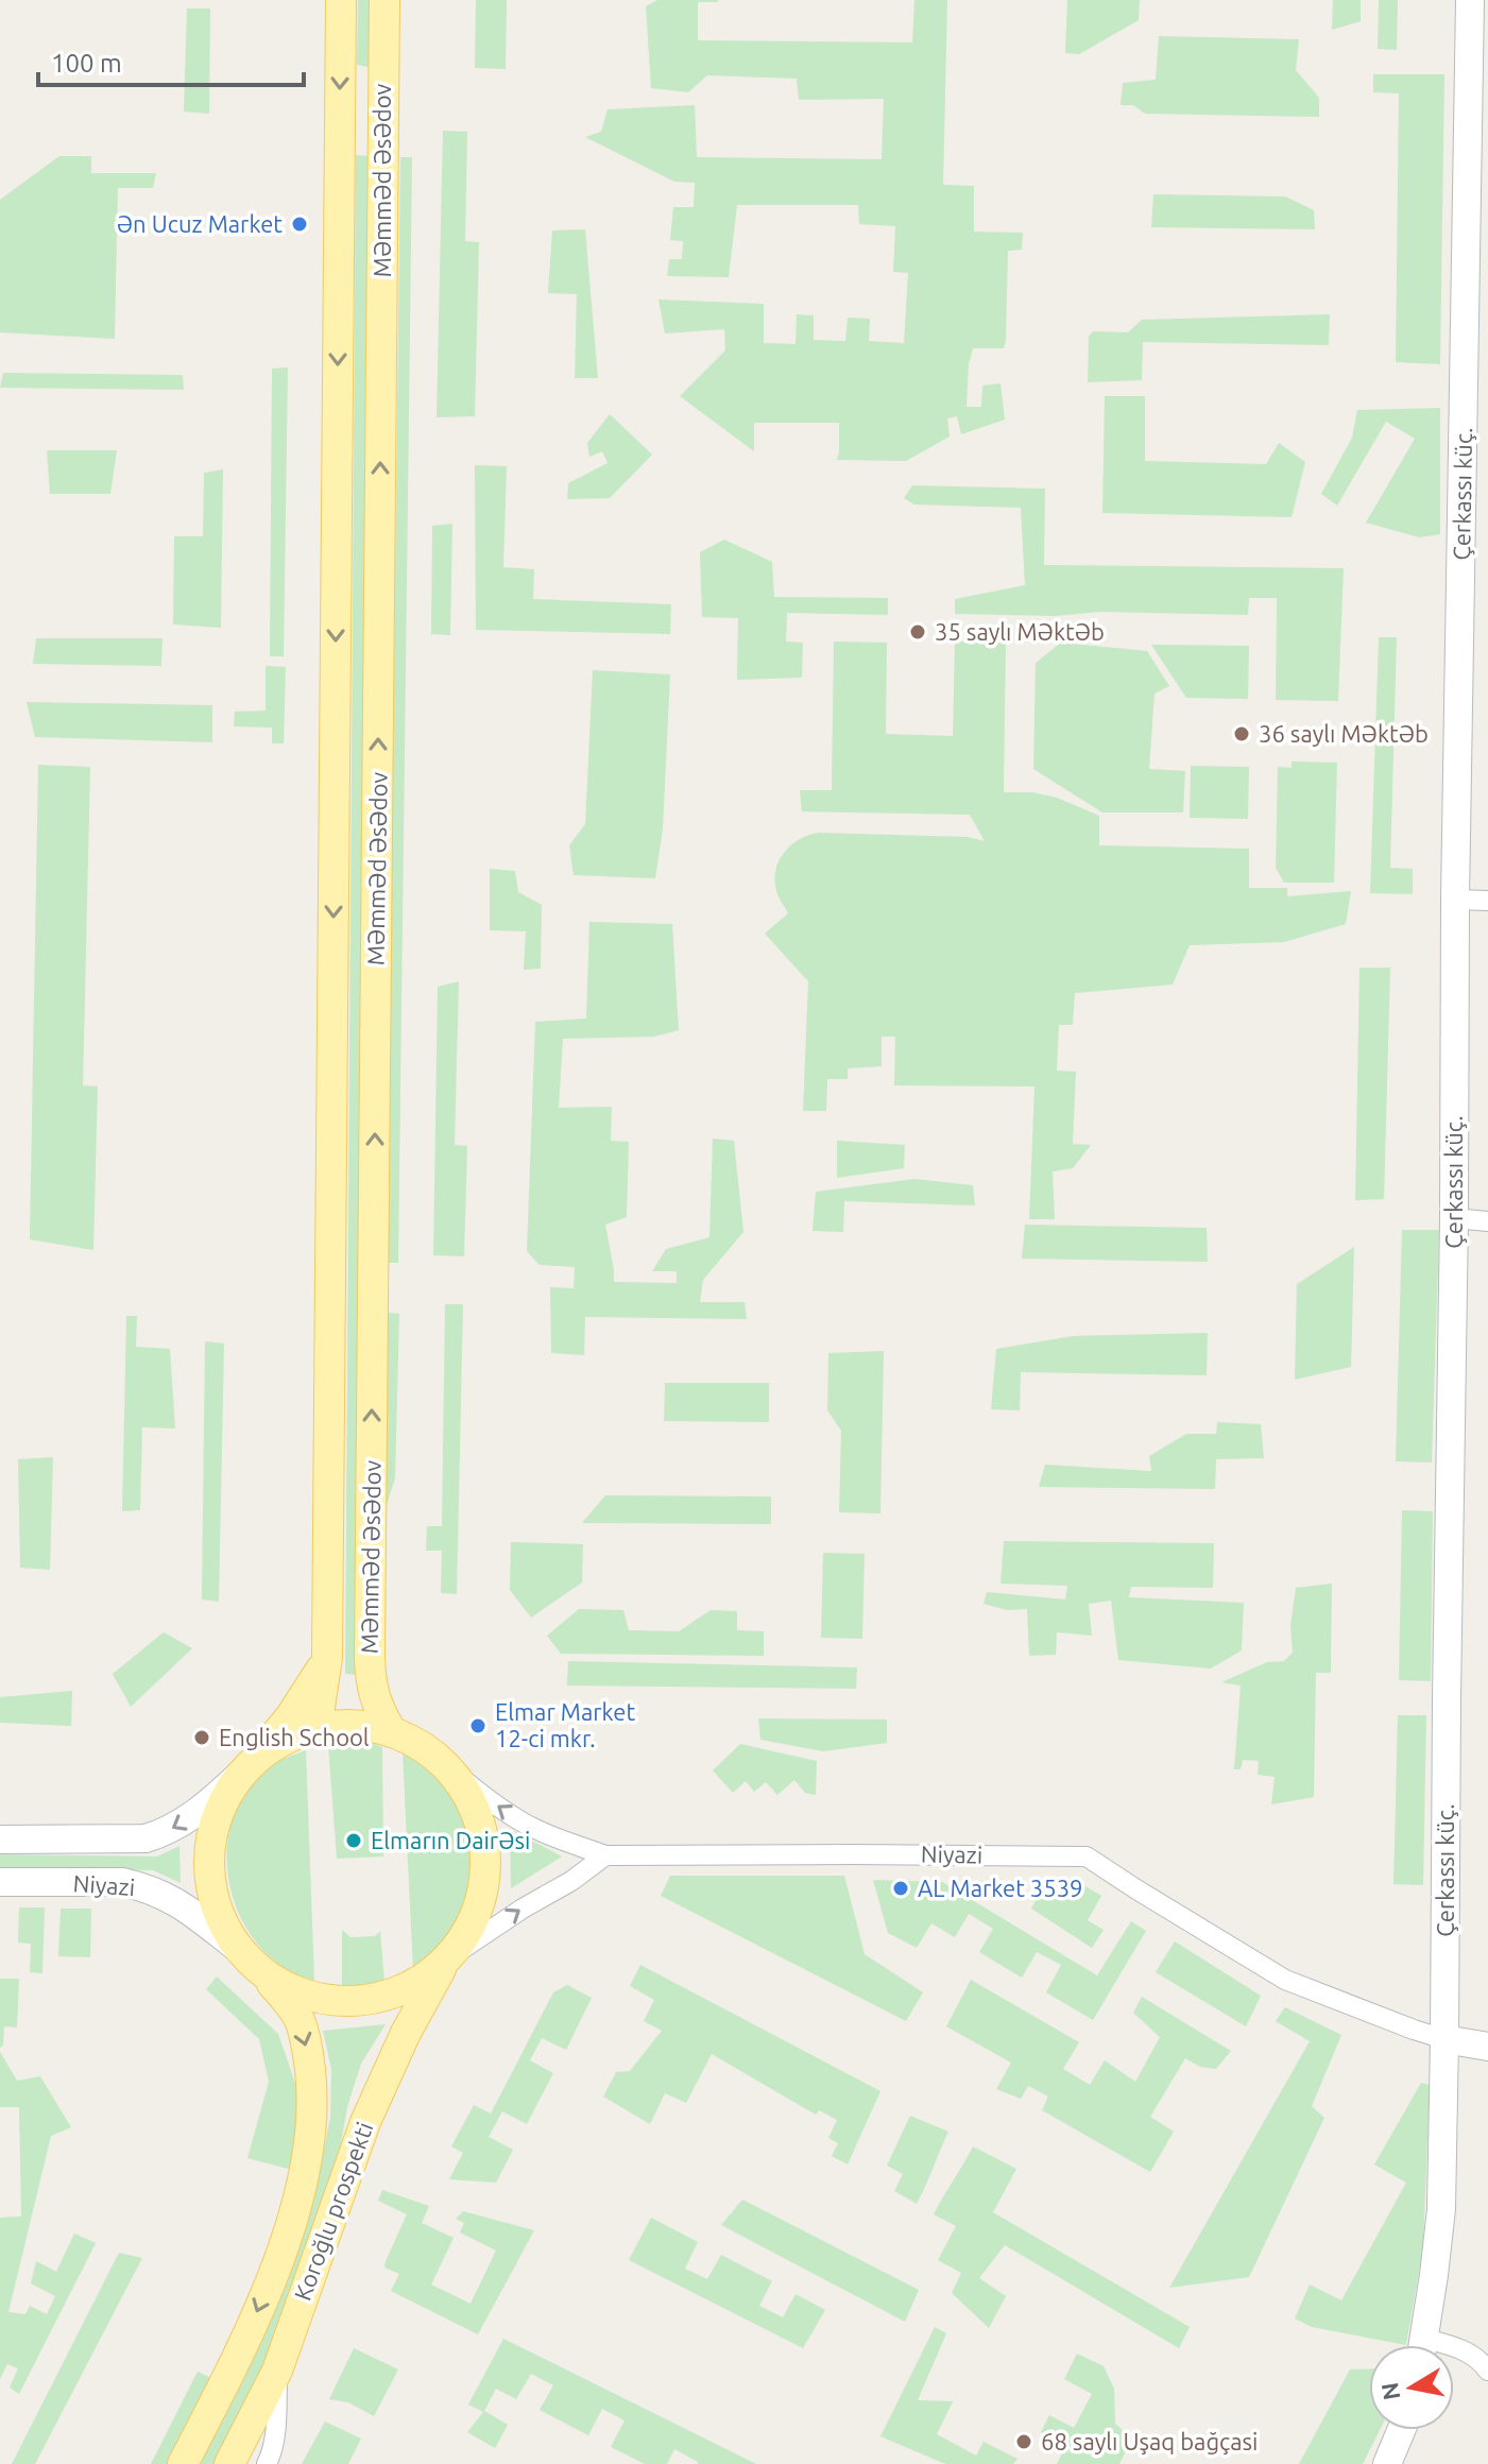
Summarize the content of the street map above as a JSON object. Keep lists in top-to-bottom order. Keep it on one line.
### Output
{"streets":{"main road":["Məmməd Əsədov","Koroğlu prospekti"],"street":["Çerkassı küç.","Niyazi"]},"crossings":[["Məmməd Əsədov","Niyazi"],["Məmməd Əsədov","Koroğlu prospekti"],["Çerkassı küç.","Niyazi"],["Niyazi","Koroğlu prospekti"]],"places":["Ən Ucuz Market","35 saylı Məktəb","36 saylı Məktəb","Elmar Market 12-ci mkr.","English School","Elmarın Dairəsi","AL Market 3539","68 saylı Uşaq bağçasi"],"scale_bar":"100 m","north":"left"}
